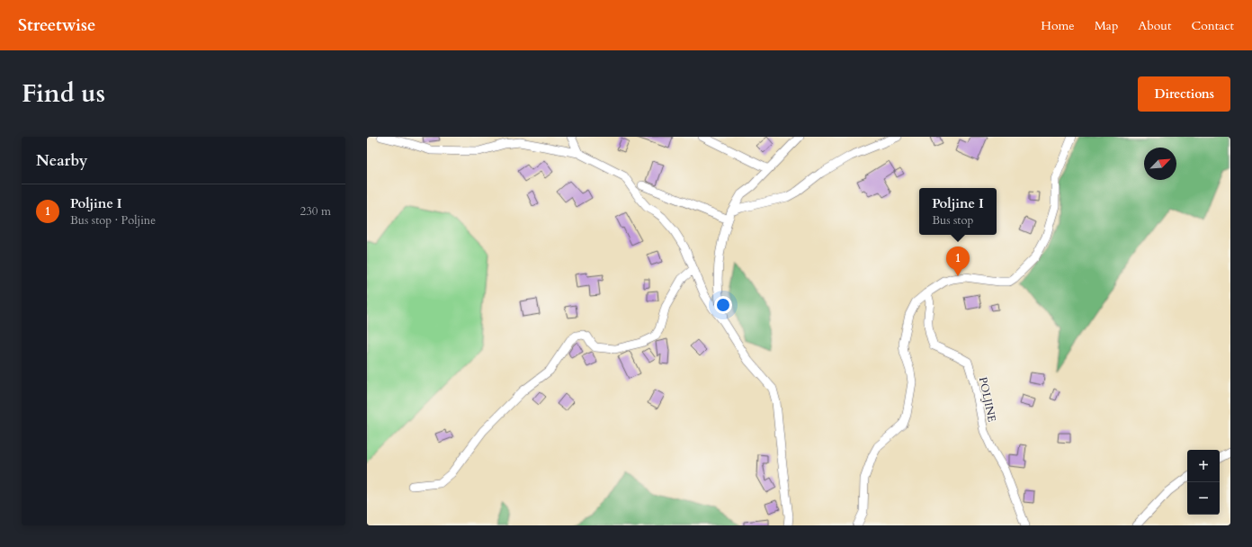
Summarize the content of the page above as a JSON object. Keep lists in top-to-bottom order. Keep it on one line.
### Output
{"streets":{"street":["POLJINE"]},"north":"top right","page":{"header":"Streetwise","nav":["Home","Map","About","Contact"],"title":"Find us","buttons":"Directions","heading":"Nearby","list":[{"mark":"1","name":"Poljine I","note":"Bus stop · Poljine","value":"230 m"}],"popup":["Poljine I","Bus stop"],"pins":"1","map_buttons":["+","−"]}}
